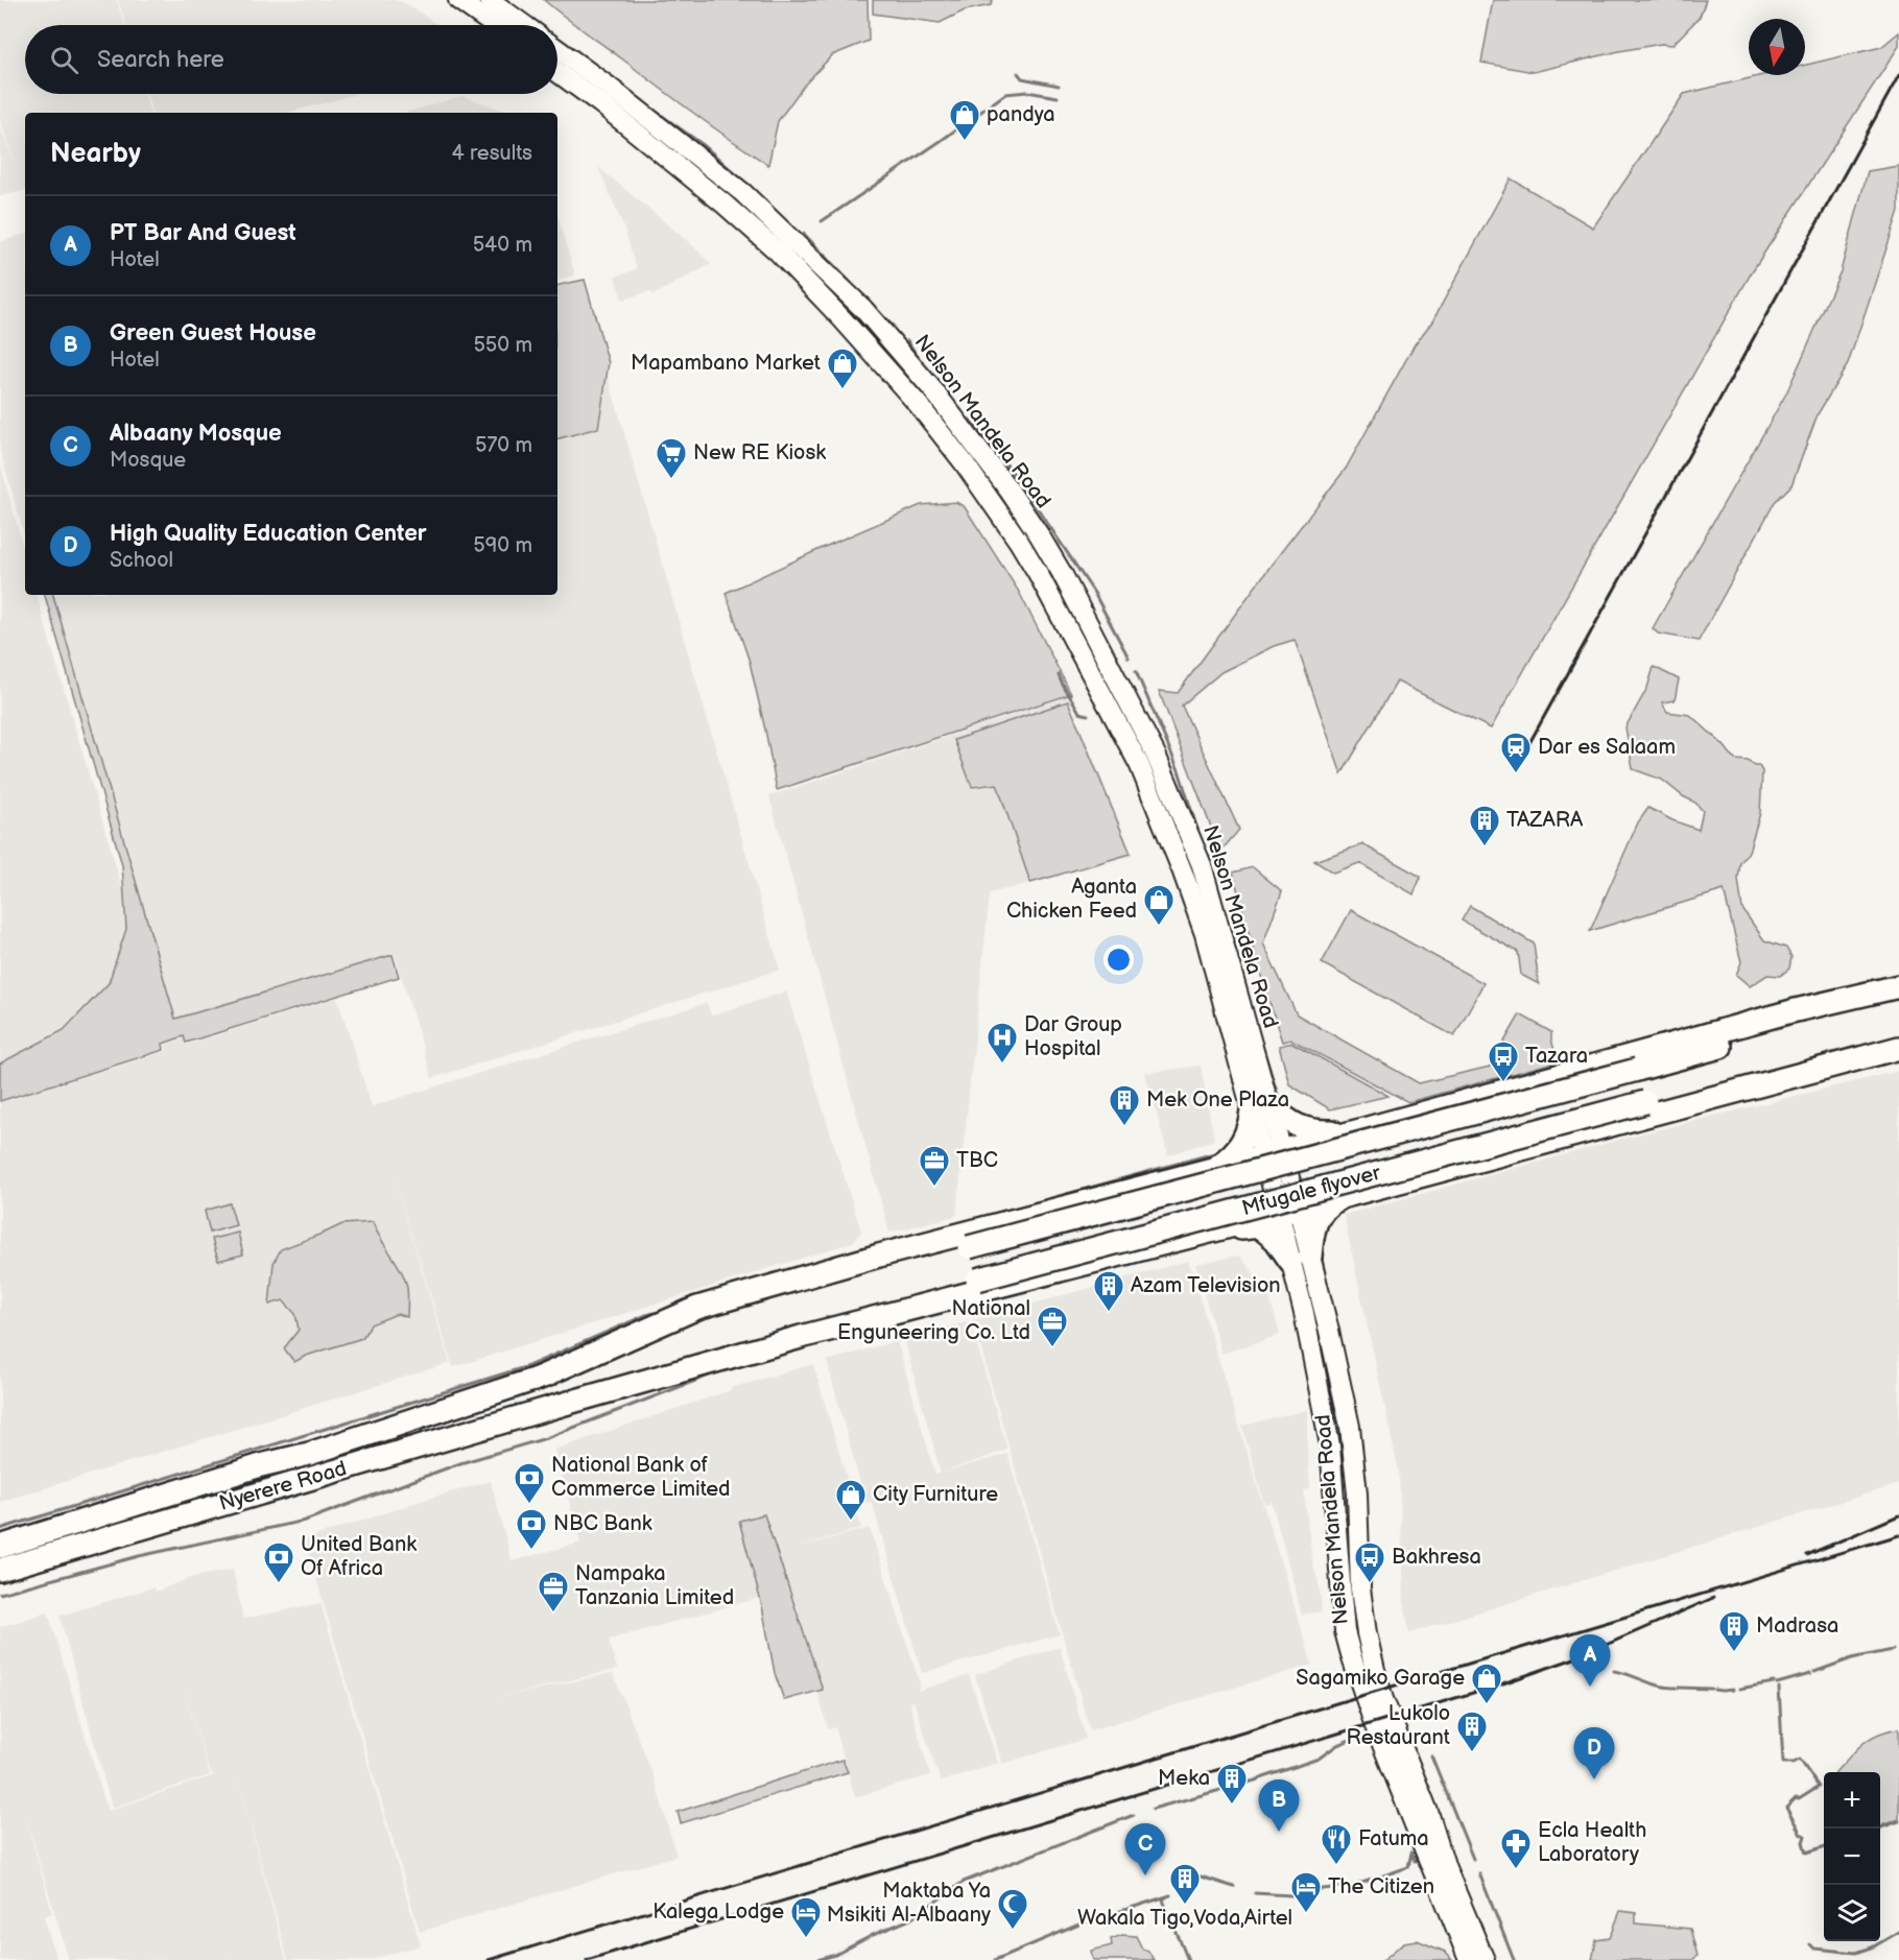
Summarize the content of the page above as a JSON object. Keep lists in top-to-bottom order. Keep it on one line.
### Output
{"streets":{"highway":["Mfugale flyover","Nyerere Road"],"main road":["Nelson Mandela Road"]},"crossings":[["Mfugale flyover","Nyerere Road"]],"places":{"shop":["pandya","Mapambano Market","Aganta Chicken Feed","City Furniture","Sagamiko Garage"],"supermarket":["New RE Kiosk"],"station":["Dar es Salaam"],"building":["TAZARA","Mek One Plaza","Azam Television","Madrasa","Lukolo Restaurant","Meka","Wakala Tigo,Voda,Airtel"],"hospital":["Dar Group Hospital"],"bus stop":["Tazara","Bakhresa"],"office":["TBC","National Enguneering Co. Ltd","Nampaka Tanzania Limited"],"bank":["National Bank of Commerce Limited","NBC Bank","United Bank Of Africa"],"restaurant":["Fatuma"],"pharmacy":["Ecla Health Laboratory"],"hotel":["The Citizen","Kalega Lodge"],"mosque":["Maktaba Ya Msikiti Al-Albaany"]},"north":"bottom","page":{"search":"Search here","heading":["Nearby","4 results"],"list":[{"mark":"A","name":"PT Bar And Guest","note":"Hotel","value":"540 m"},{"mark":"B","name":"Green Guest House","note":"Hotel","value":"550 m"},{"mark":"C","name":"Albaany Mosque","note":"Mosque","value":"570 m"},{"mark":"D","name":"High Quality Education Center","note":"School","value":"590 m"}],"pins":["A","D","B","C"],"map_buttons":["+","−"]}}
